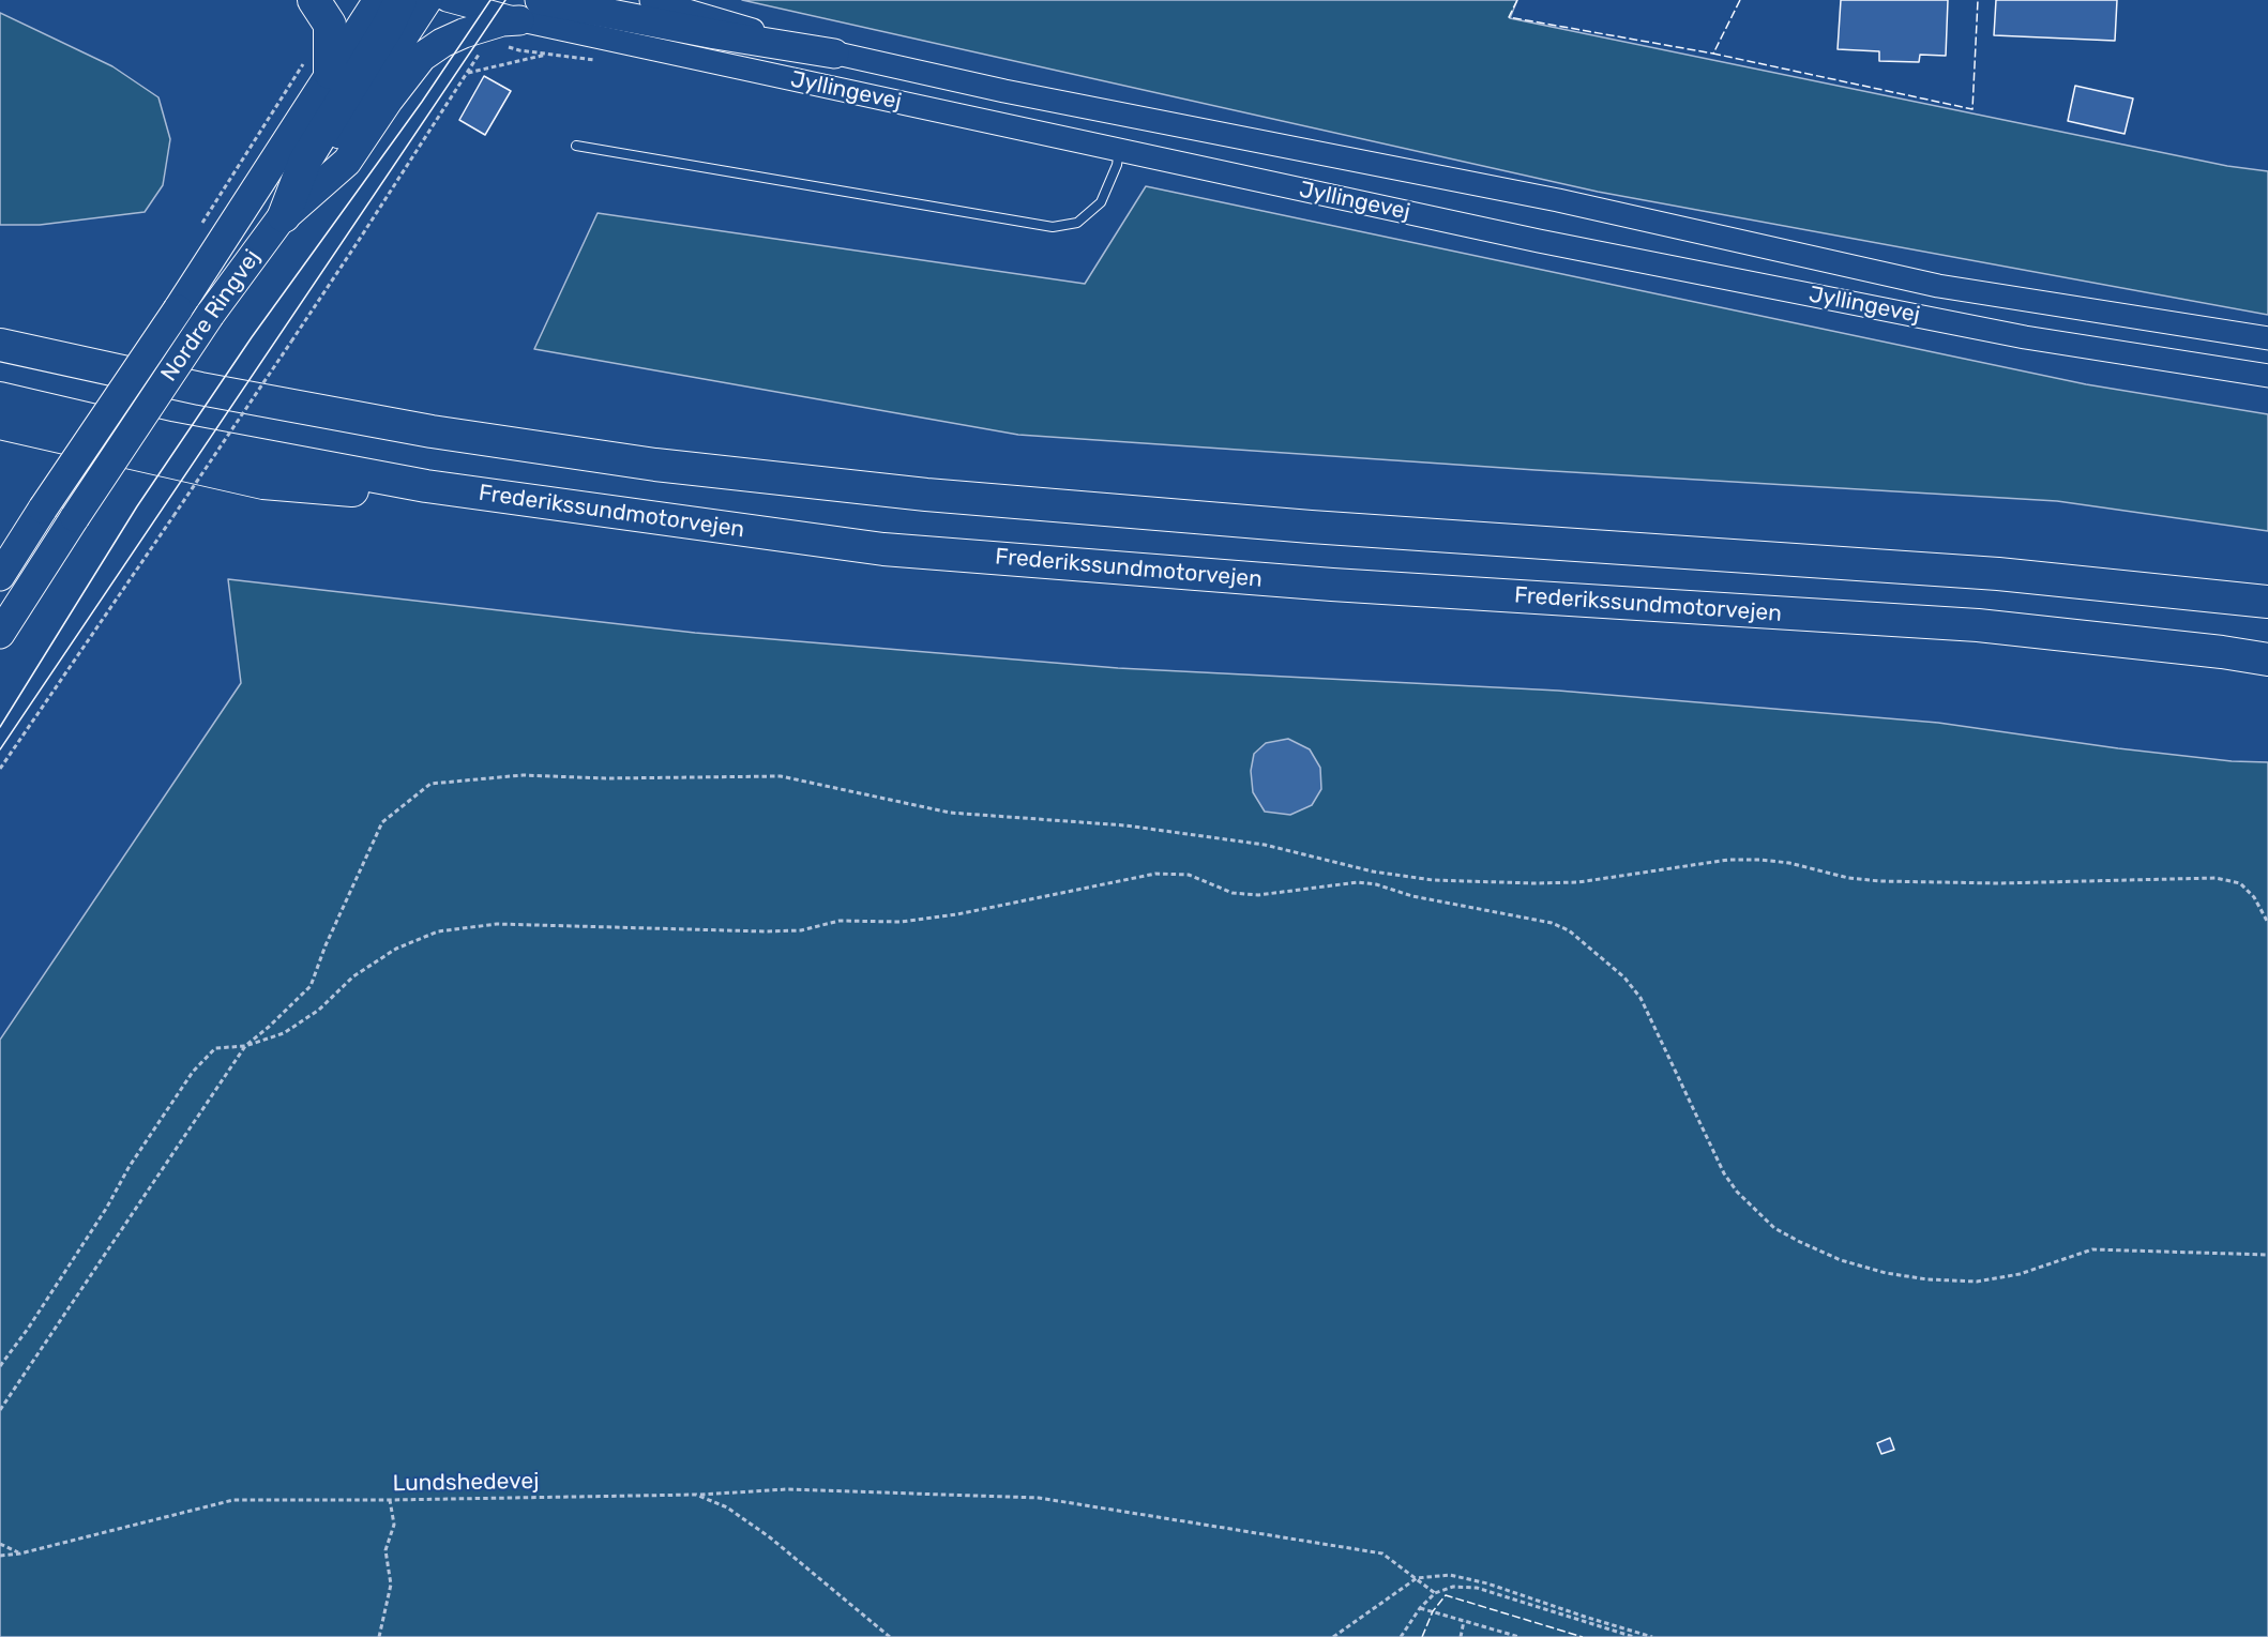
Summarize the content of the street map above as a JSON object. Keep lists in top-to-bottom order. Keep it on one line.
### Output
{"streets":{"highway":["Frederikssundmotorvejen"],"main road":["Nordre Ringvej"],"street":["Jyllingevej"],"path":["Lundshedevej"]}}
